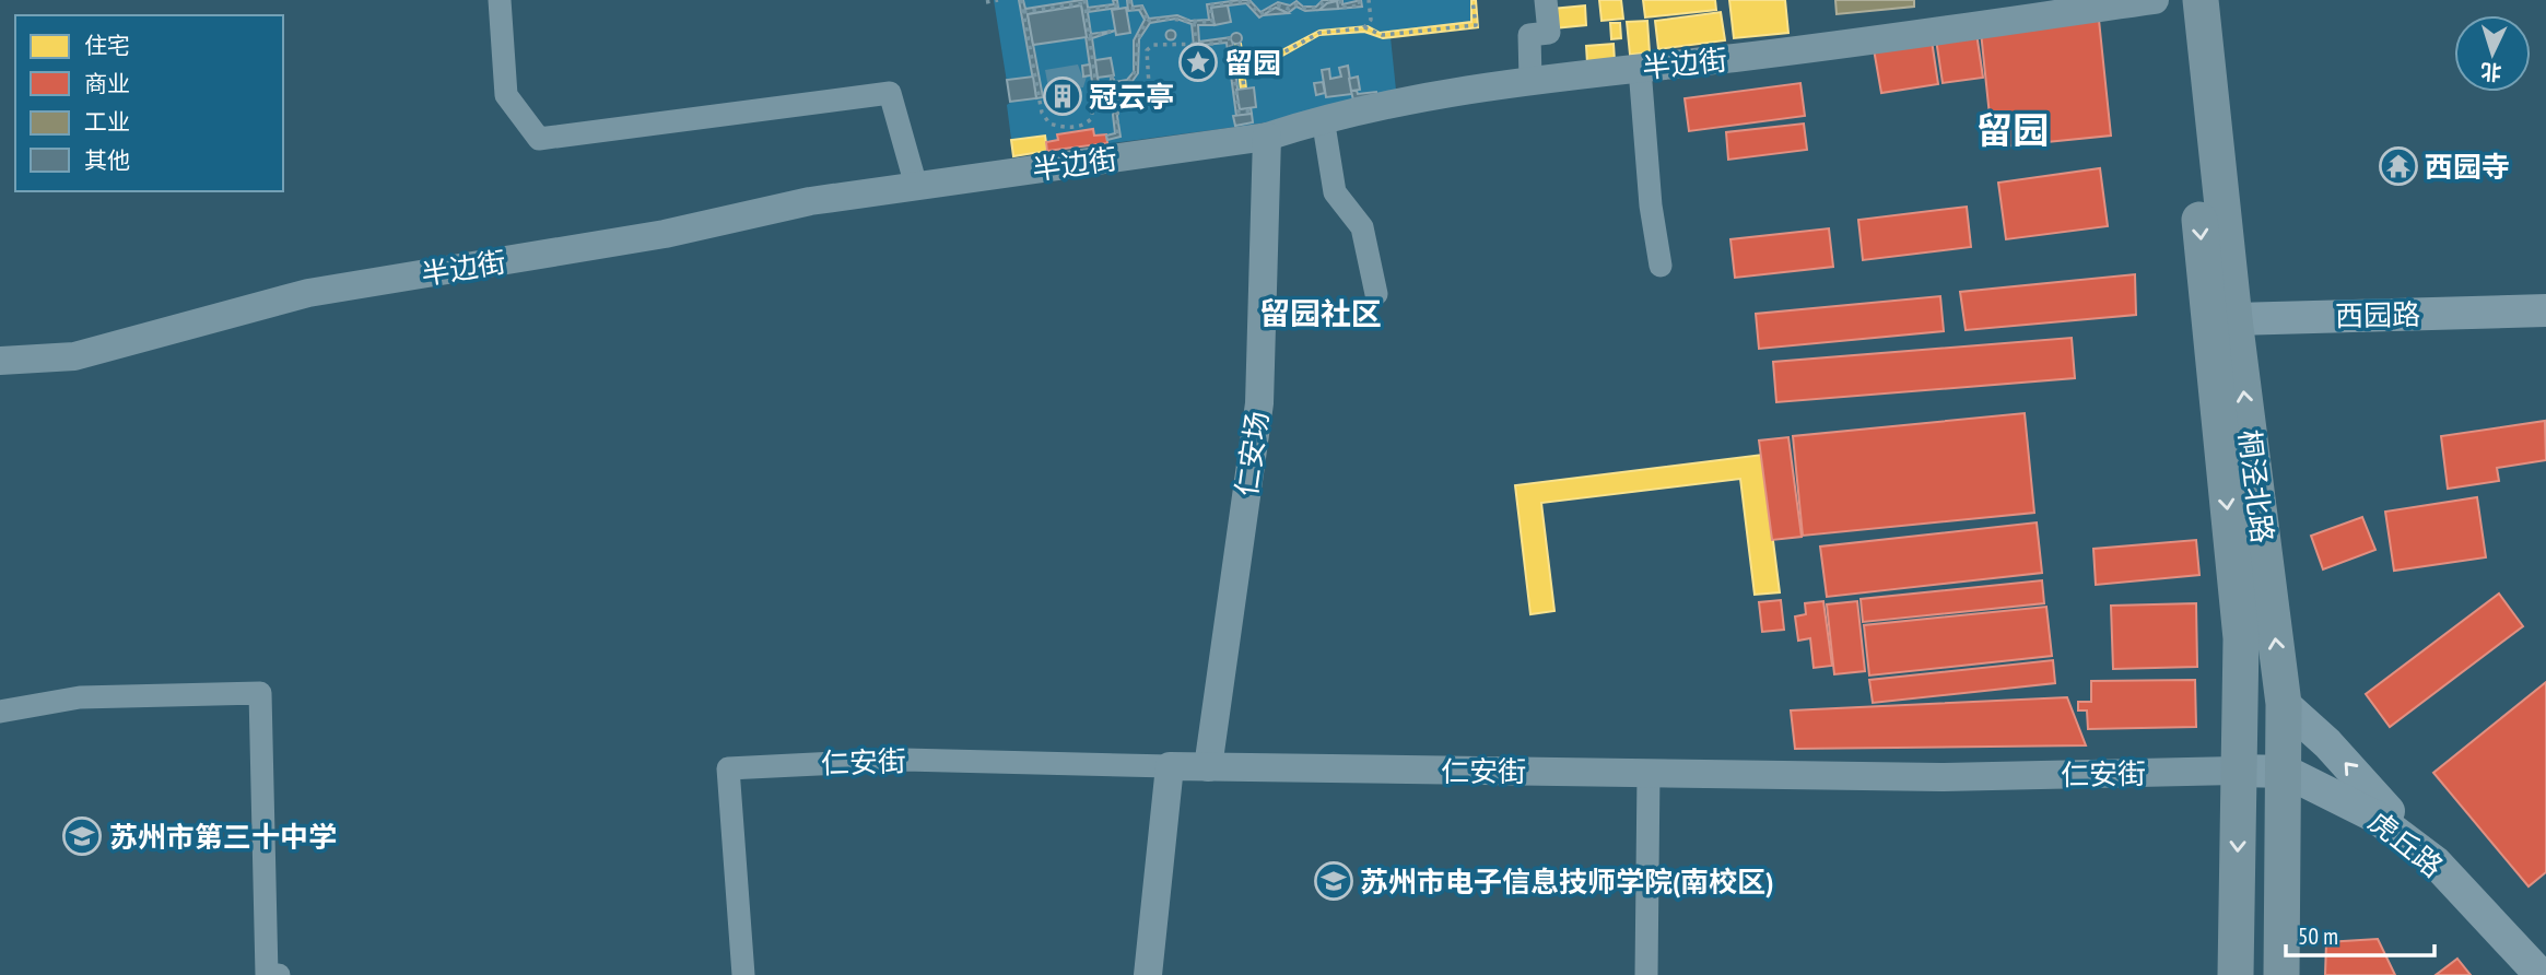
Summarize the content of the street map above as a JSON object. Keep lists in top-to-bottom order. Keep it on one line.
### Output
{"streets":{"main road":["西园路","桐泾北路","虎丘路"],"street":["半边街","仁安场","仁安街"]},"crossings":[["半边街","仁安场"],["西园路","桐泾北路"],["仁安场","仁安街"],["桐泾北路","仁安街"],["桐泾北路","虎丘路"],["仁安街","虎丘路"]],"districts":["留园","留园社区"],"places":{"place":["留园"],"building":["冠云亭"],"temple":["西园寺"],"school or university":["苏州市第三十中学","苏州市电子信息技师学院(南校区)"]},"legend":["住宅","商业","工业","其他"],"scale_bar":"50 m","north":"bottom"}
